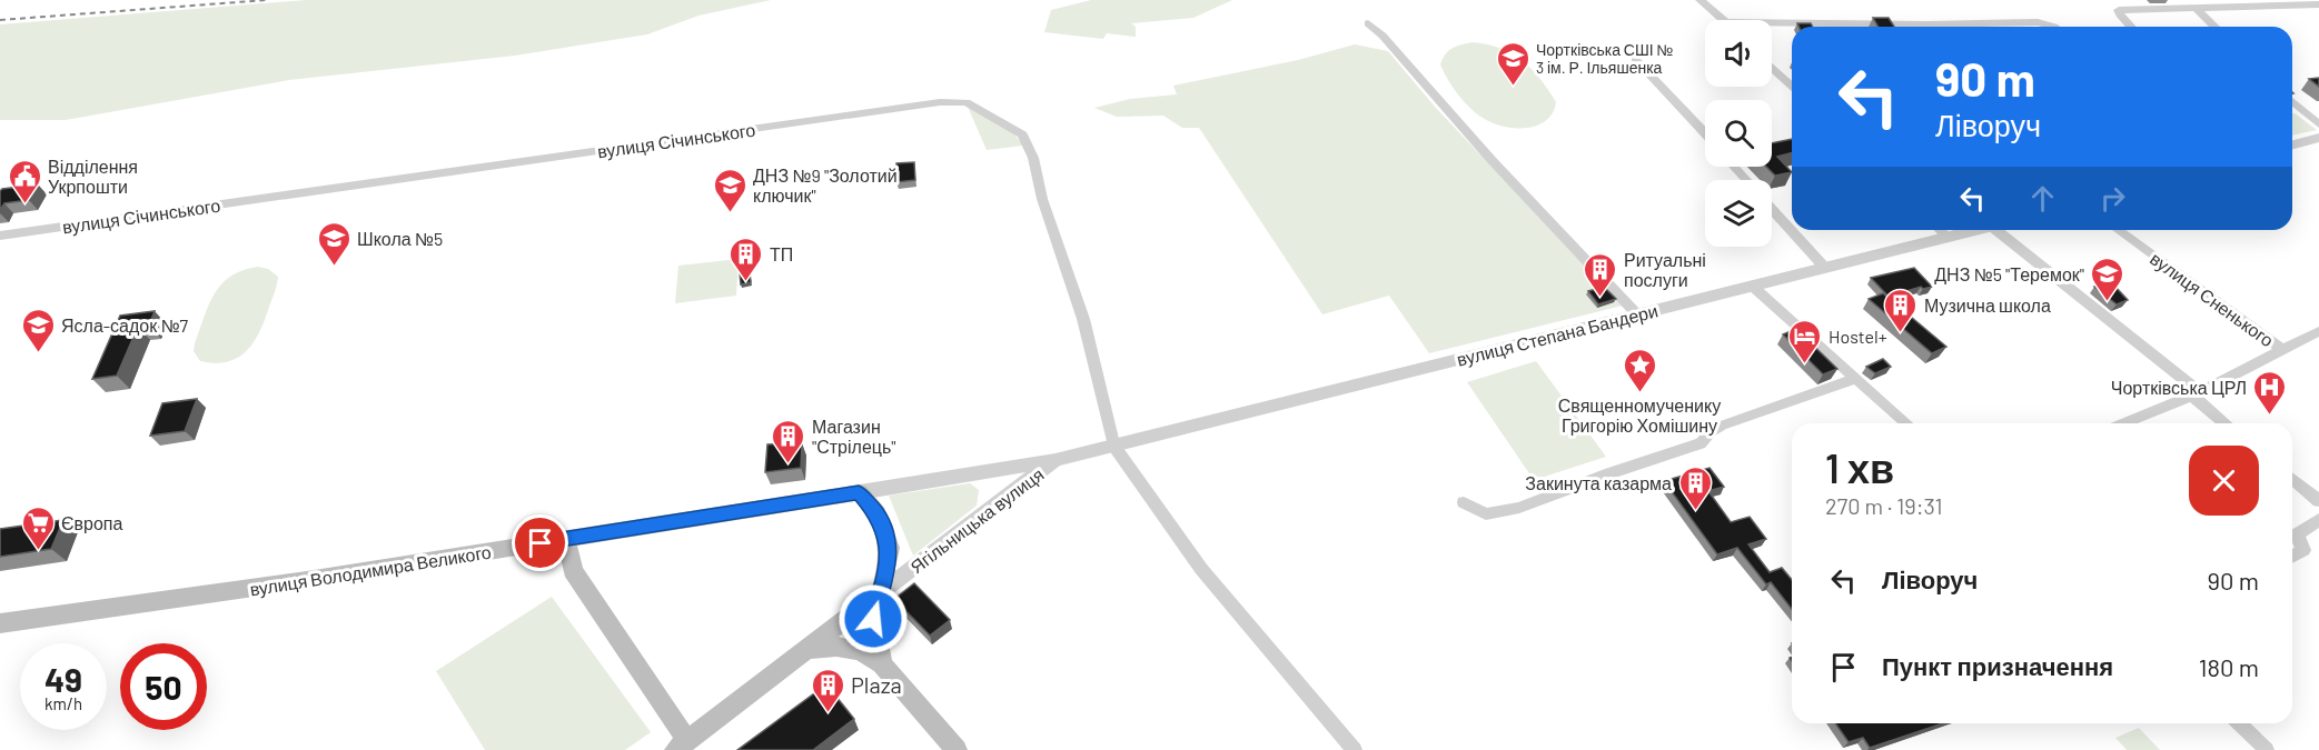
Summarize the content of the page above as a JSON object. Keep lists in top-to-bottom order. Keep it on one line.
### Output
{"streets":{"main road":["Ягільницька вулиця","вулиця Володимира Великого"],"street":["вулиця Січинського","вулиця Сненького","вулиця Степана Бандери"]},"crossings":[["вулиця Січинського","вулиця Степана Бандери"],["вулиця Степана Бандери","Ягільницька вулиця"],["вулиця Степана Бандери","вулиця Володимира Великого"],["Ягільницька вулиця","вулиця Володимира Великого"]],"places":{"school or university":["Чортківська СШІ № 3 ім. Р. Ільяшенка","ДНЗ №9 \"Золотий ключик\"","Школа №5","ДНЗ №5 \"Теремок\"","Ясла-садок №7"],"public building":["Відділення Укрпошти"],"building":["ТП","Ритуальні послуги","Музична школа","Магазин \"Стрілець\"","Закинута казарма","Plaza"],"hotel":["Hostel+"],"place":["Священномученику Григорію Хомішину"],"hospital":["Чортківська ЦРЛ"],"supermarket":["Європа"]},"page":{"turn":["90 m","Ліворуч"],"heading":["1 хв","270 m · 19:31"],"list":[{"name":"Ліворуч","value":"90 m"},{"name":"Пункт призначення","value":"180 m"}],"speed":"49 km/h","limit":"50"}}
